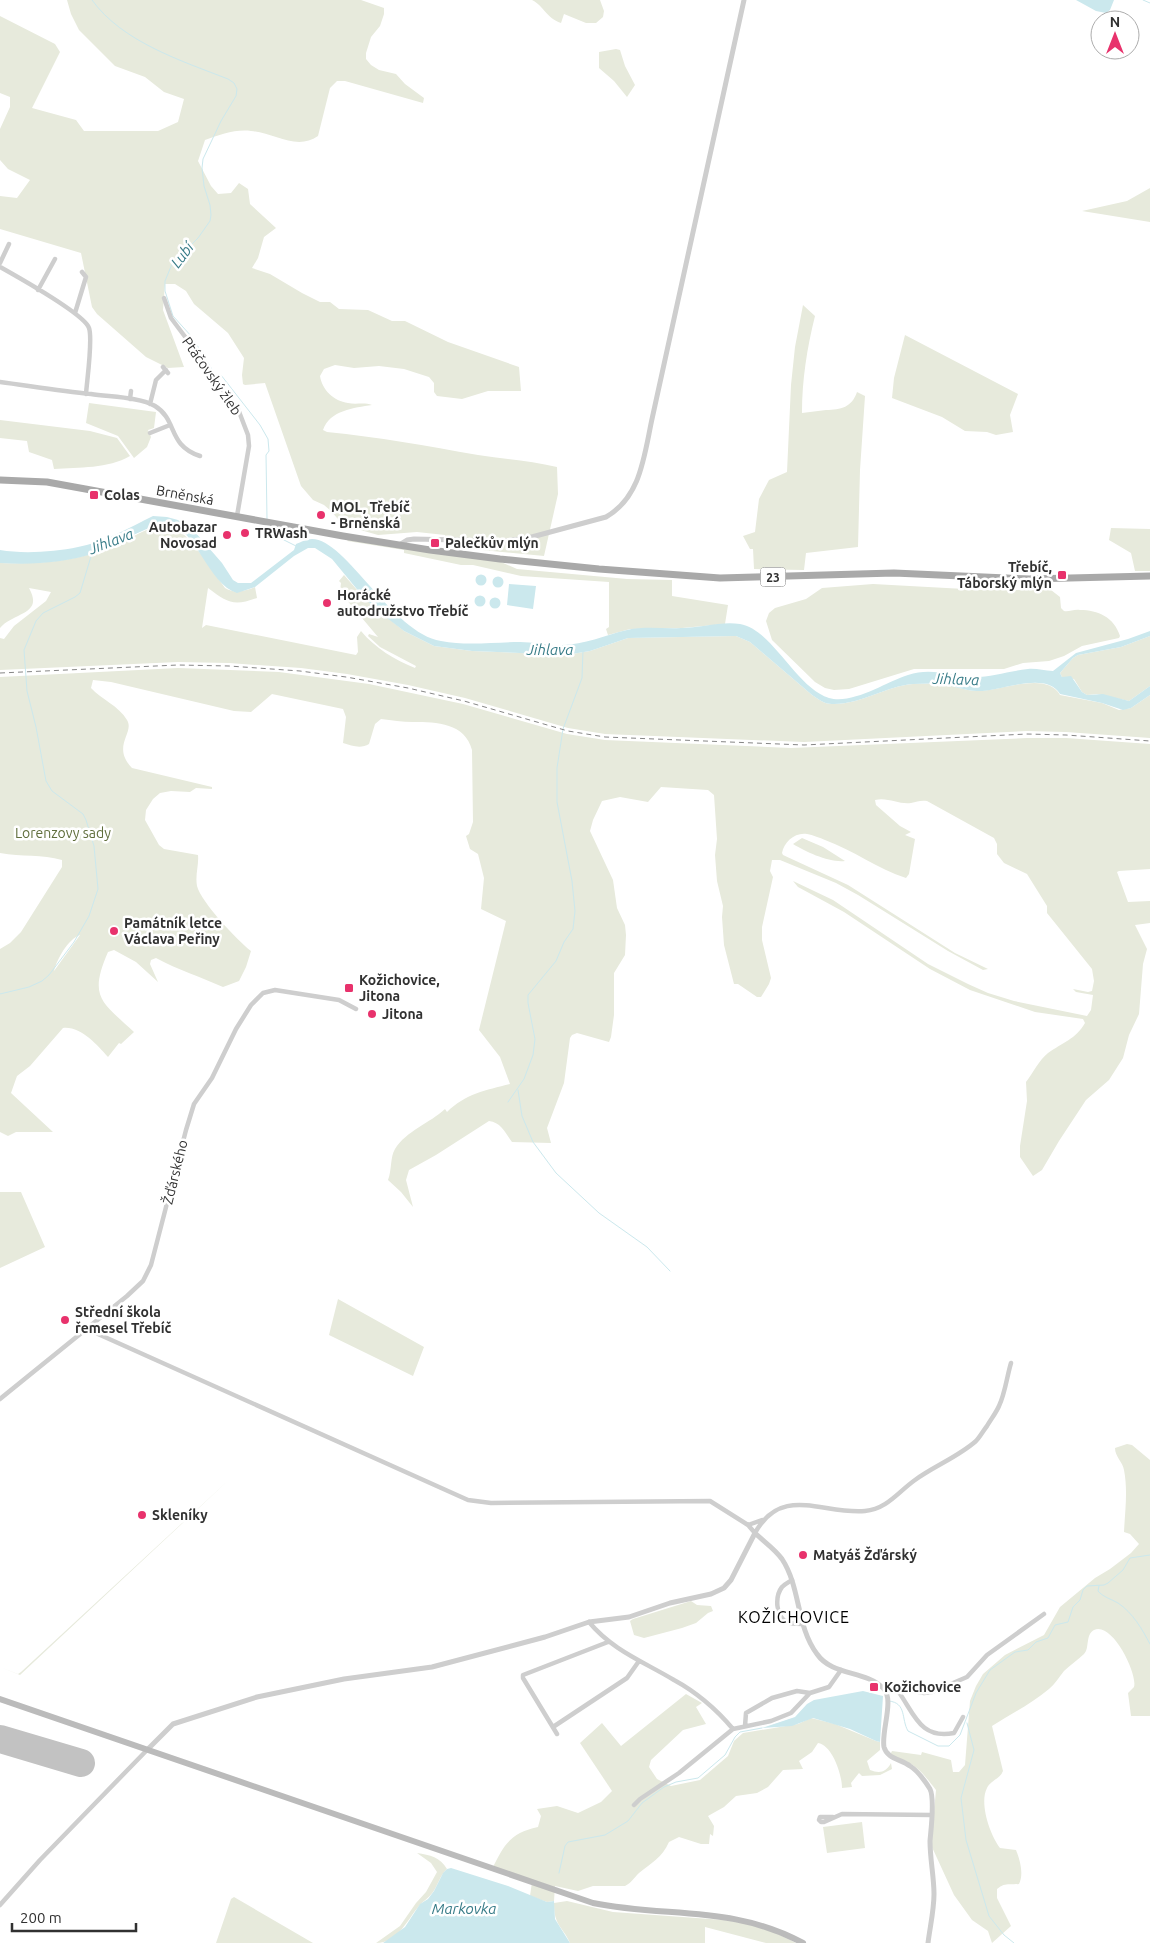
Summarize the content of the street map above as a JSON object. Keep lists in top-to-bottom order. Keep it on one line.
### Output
{"streets":{"main road":["Brněnská","23"],"street":["Ptáčovský žleb","Žďárského"]},"crossings":[["Ptáčovský žleb","Brněnská"],["Brněnská","23"]],"districts":["KOŽICHOVICE"],"water":["Lubí","Jihlava","Markovka"],"parks":["Lorenzovy sady"],"places":{"transit":["Colas","Palečkův mlýn","Třebíč, Táborský mlýn","Kožichovice, Jitona","Kožichovice"],"other":["MOL, Třebíč - Brněnská","TRWash","Autobazar Novosad","Horácké autodružstvo Třebíč","Památník letce Václava Peřiny","Jitona","Střední škola řemesel Třebíč","Skleníky","Matyáš Žďárský"]},"scale_bar":"200 m","north":"top"}
